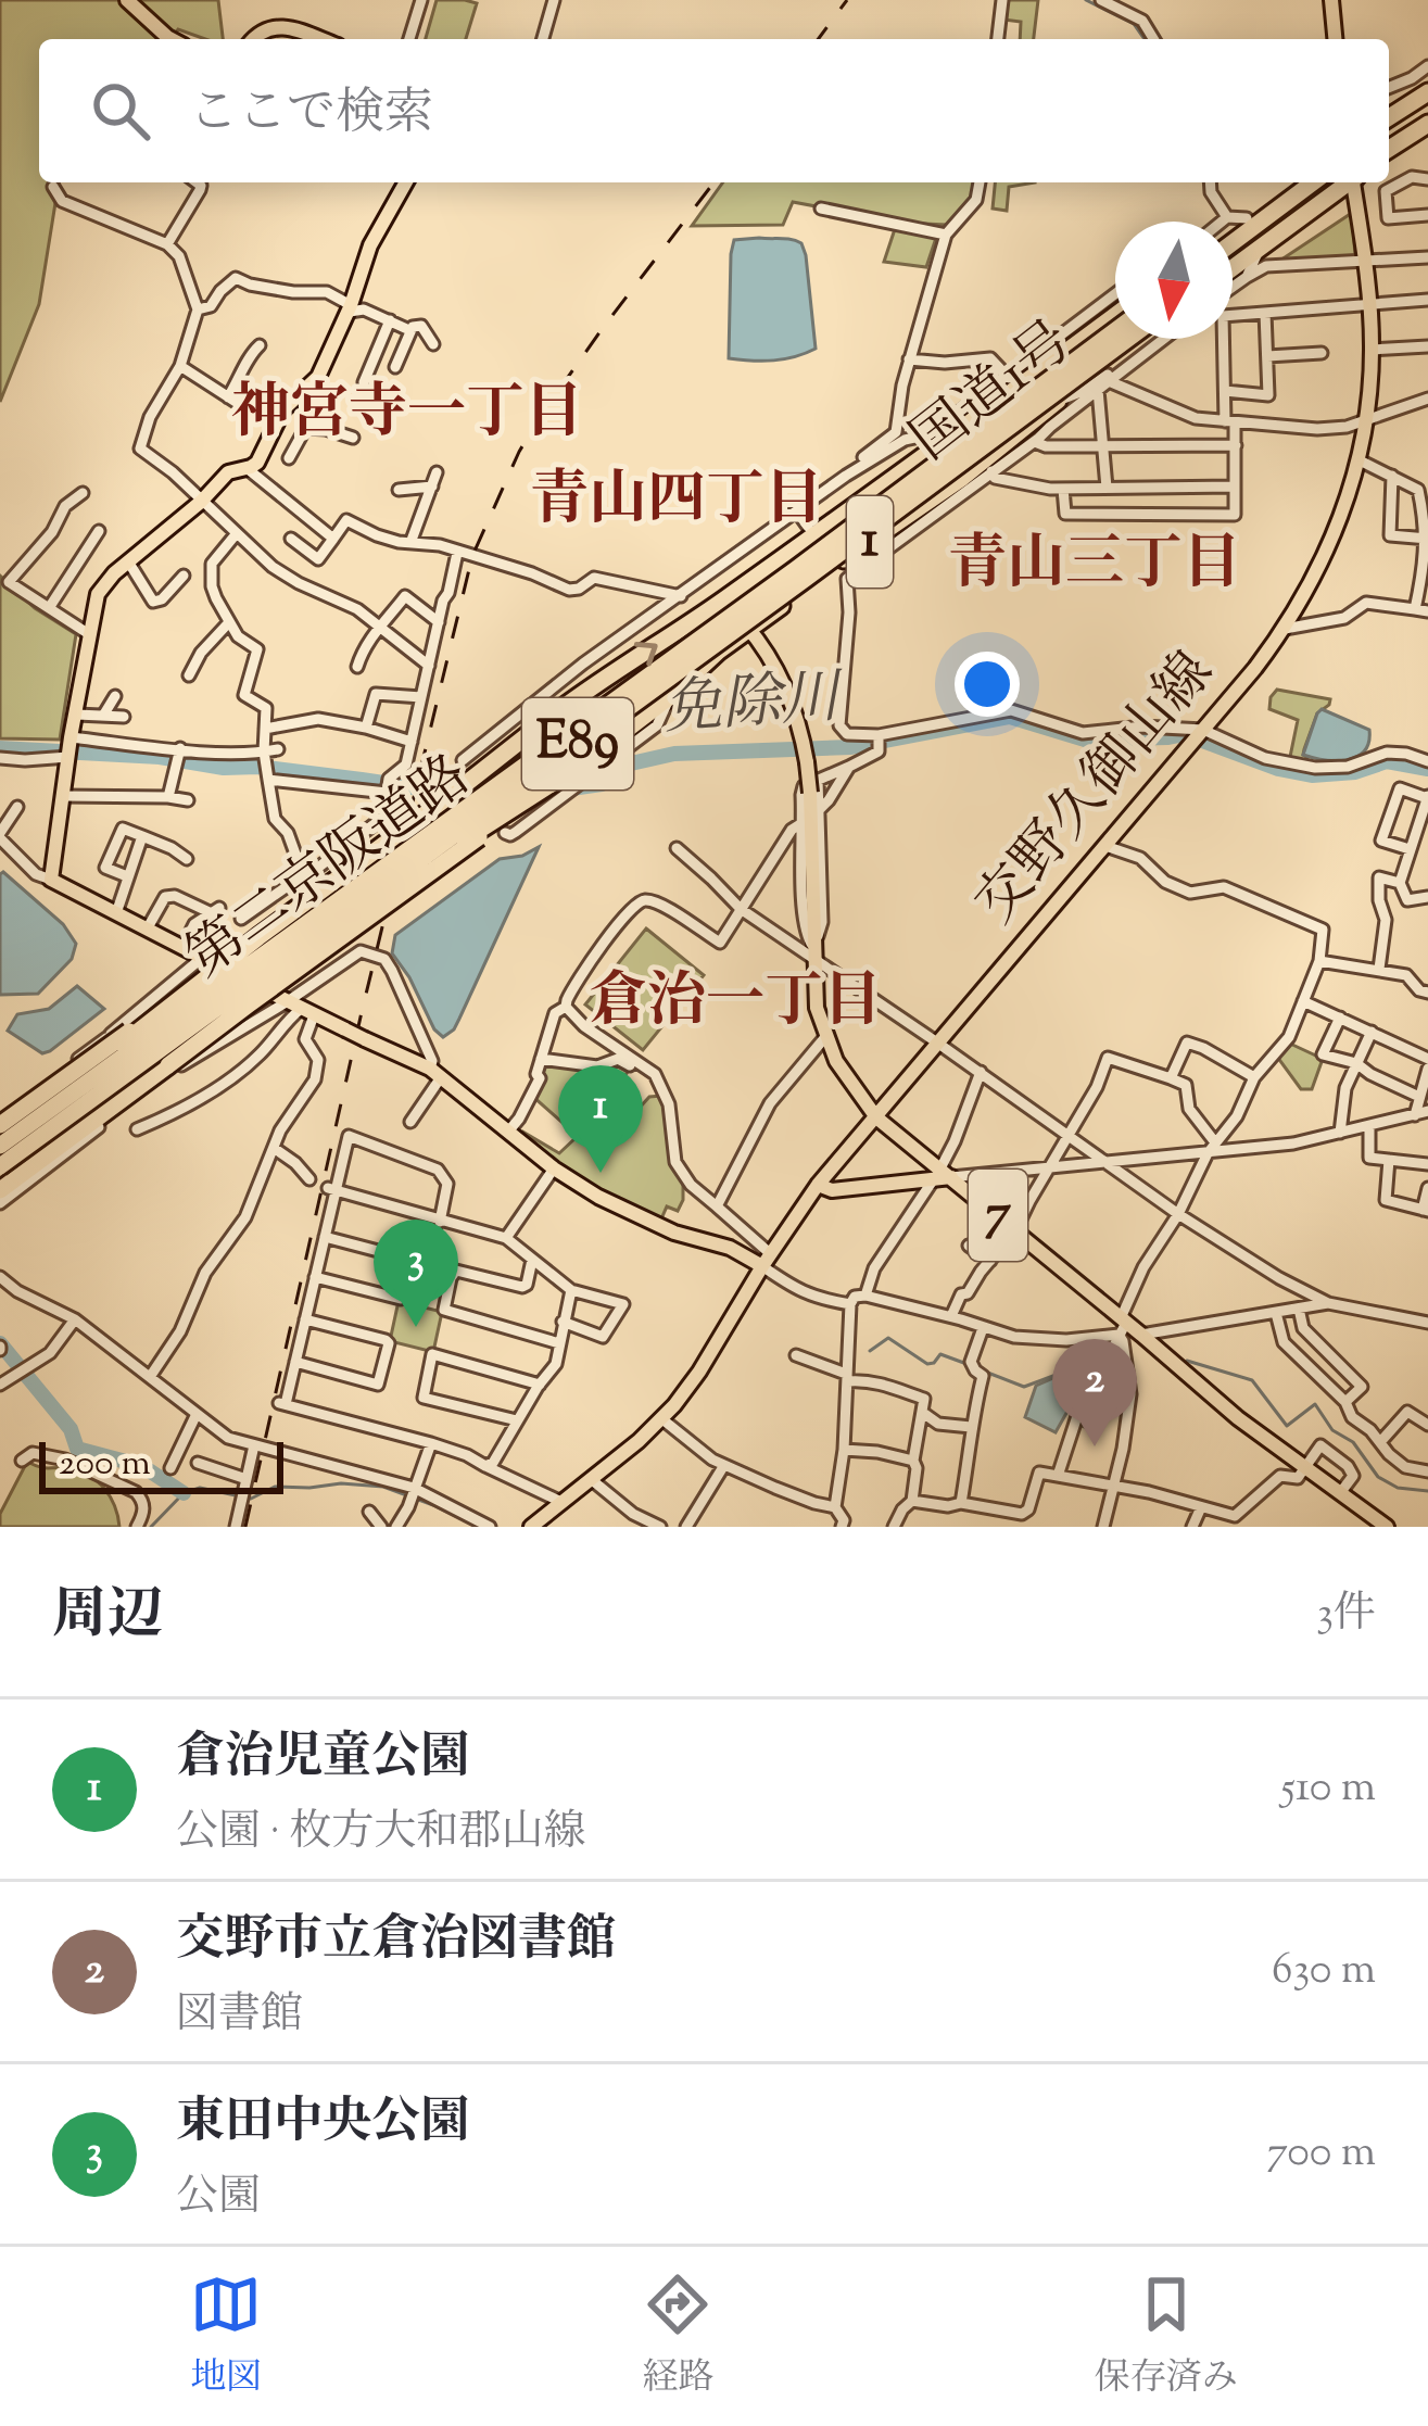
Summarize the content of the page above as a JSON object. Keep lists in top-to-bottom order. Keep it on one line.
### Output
{"streets":{"highway":["国道1号","1","E89","第二京阪道路"],"main road":["交野久御山線","7"]},"crossings":[["国道1号","7"],["交野久御山線","7"]],"districts":["神宮寺一丁目","青山四丁目","青山三丁目","倉治一丁目"],"water":["免除川"],"scale_bar":"200 m","north":"bottom","page":{"search":"ここで検索","pins":["1","3","2"],"scale":"200 m","heading":["周辺","3件"],"list":[{"mark":"1","name":"倉治児童公園","note":"公園 · 枚方大和郡山線","value":"510 m"},{"mark":"2","name":"交野市立倉治図書館","note":"図書館","value":"630 m"},{"mark":"3","name":"東田中央公園","note":"公園","value":"700 m"}],"nav":["地図","経路","保存済み"]}}
